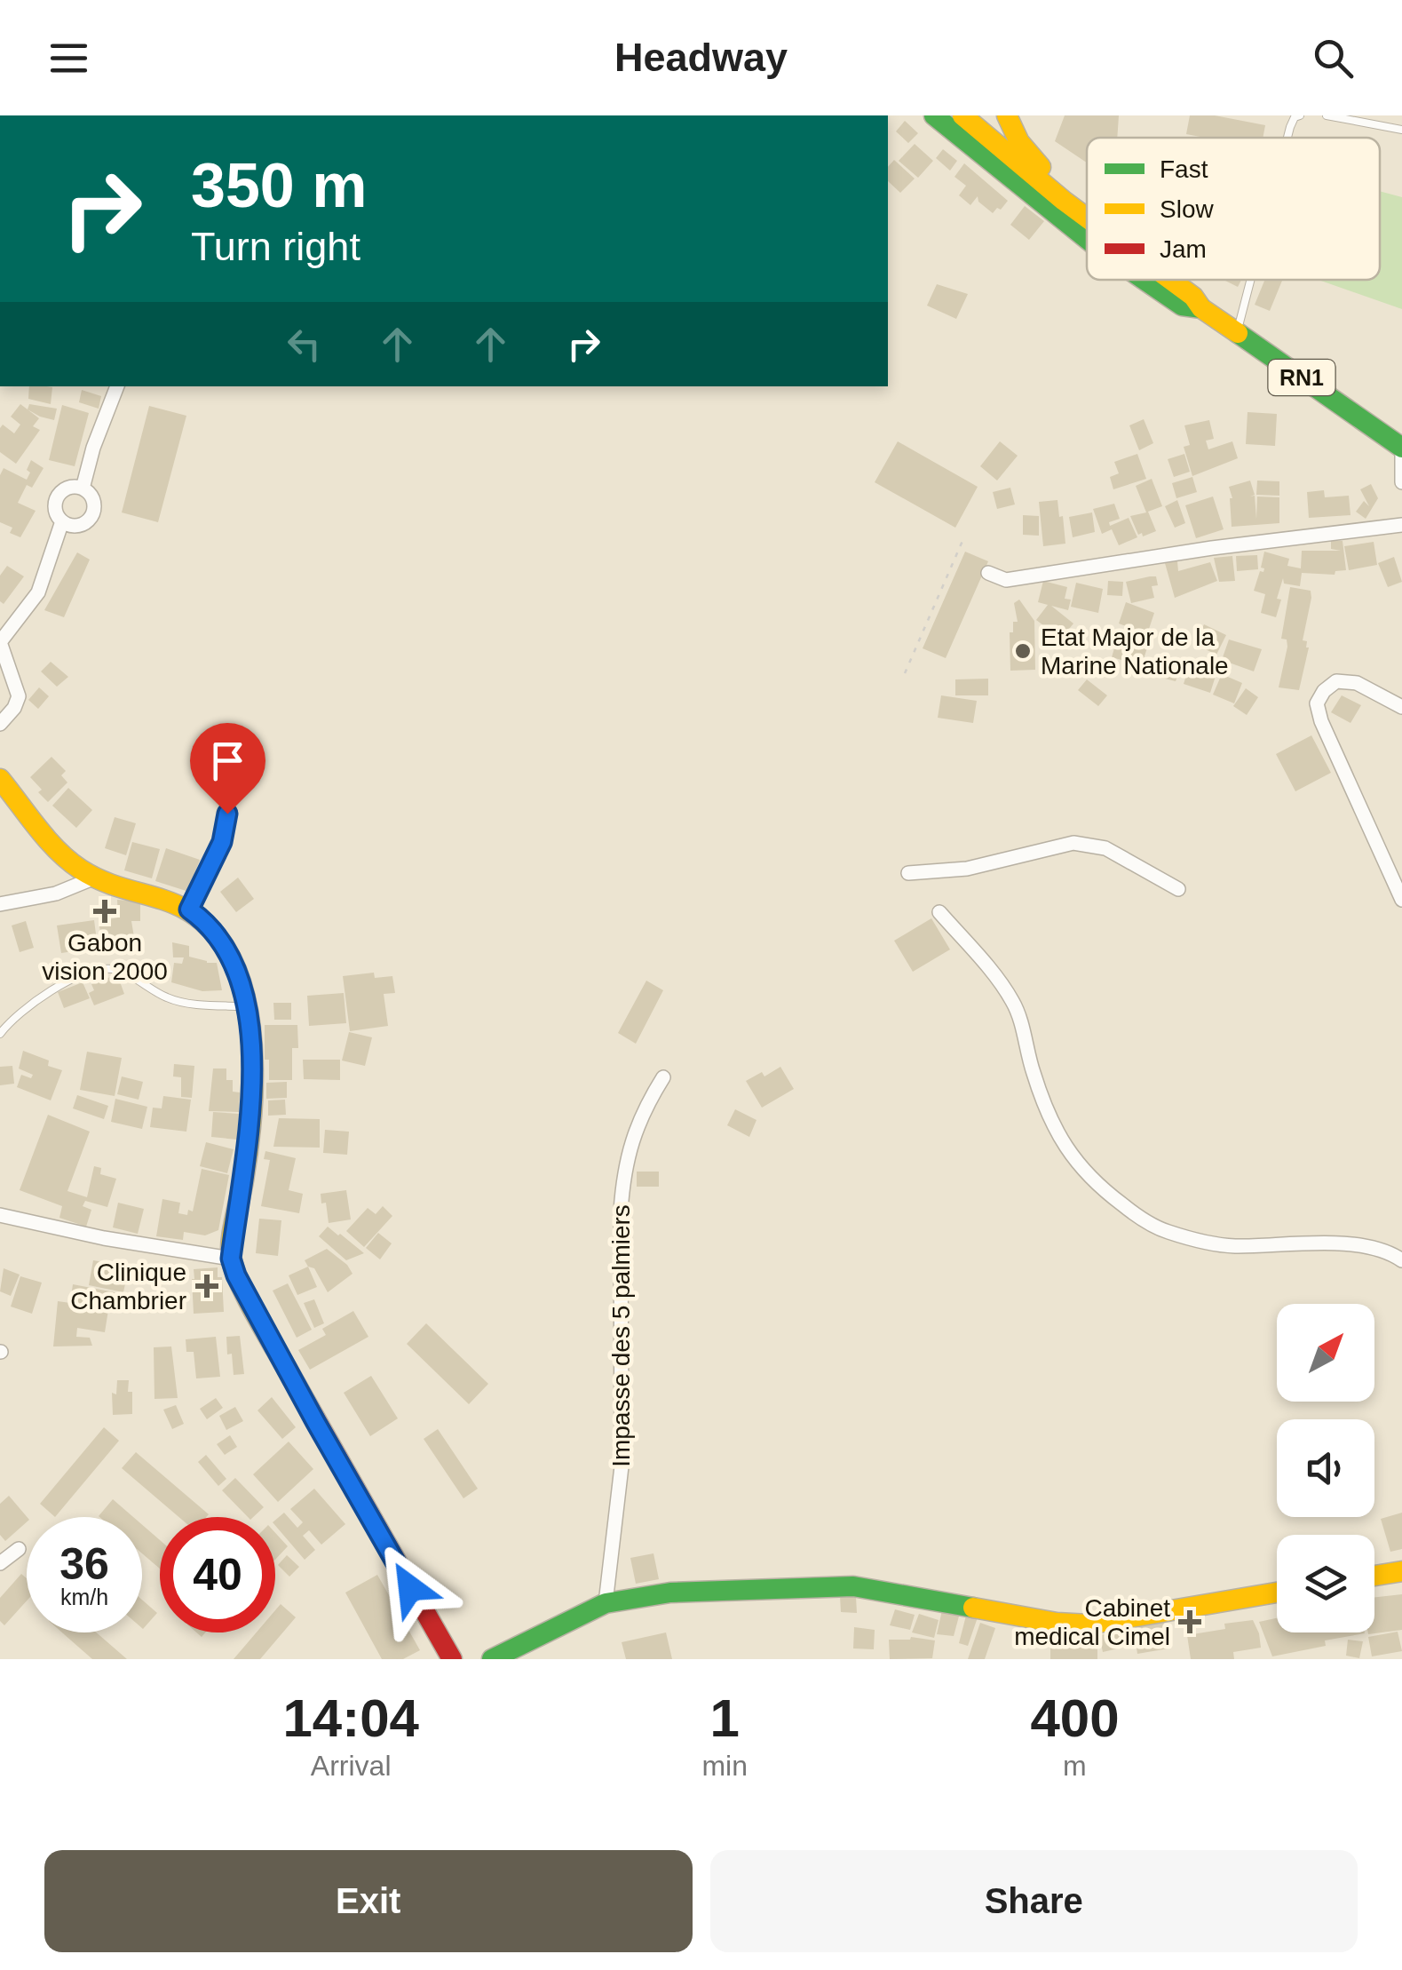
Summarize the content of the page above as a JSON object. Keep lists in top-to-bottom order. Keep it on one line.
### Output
{"streets":{"main road":["RN1"],"street":["Impasse des 5 palmiers"]},"places":{"other":["Etat Major de la Marine Nationale"],"health":["Gabon vision 2000","Clinique Chambrier","Cabinet medical Cimel"]},"legend":["Fast","Slow","Jam"],"north":"top right","page":{"header":"Headway","turn":["350 m","Turn right"],"speed":"36 km/h","limit":"40","eta":["14:04","Arrival","1","min","400","m"],"buttons":["Exit","Share"]}}
